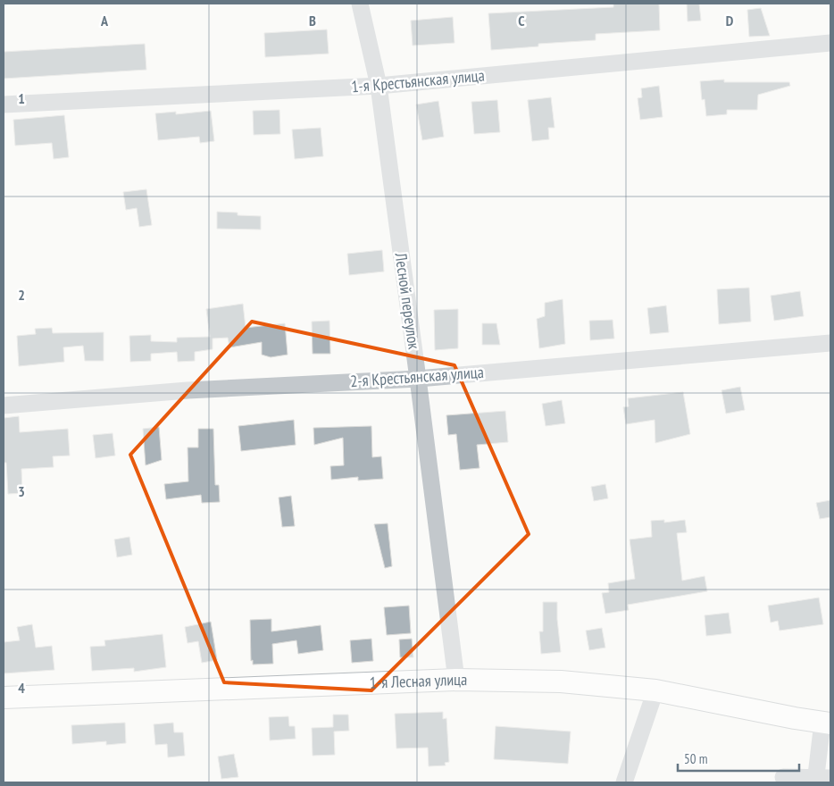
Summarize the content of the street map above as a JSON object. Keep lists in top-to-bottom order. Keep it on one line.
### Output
{"streets":{"main road":["1-я Лесная улица"],"street":["1-я Крестьянская улица","Лесной переулок","2-я Крестьянская улица"]},"crossings":[["1-я Крестьянская улица","Лесной переулок"],["Лесной переулок","2-я Крестьянская улица"],["Лесной переулок","1-я Лесная улица"]],"scale_bar":"50 m","grid":{"columns":["A","B","C","D"],"rows":["1","2","3","4"]}}
